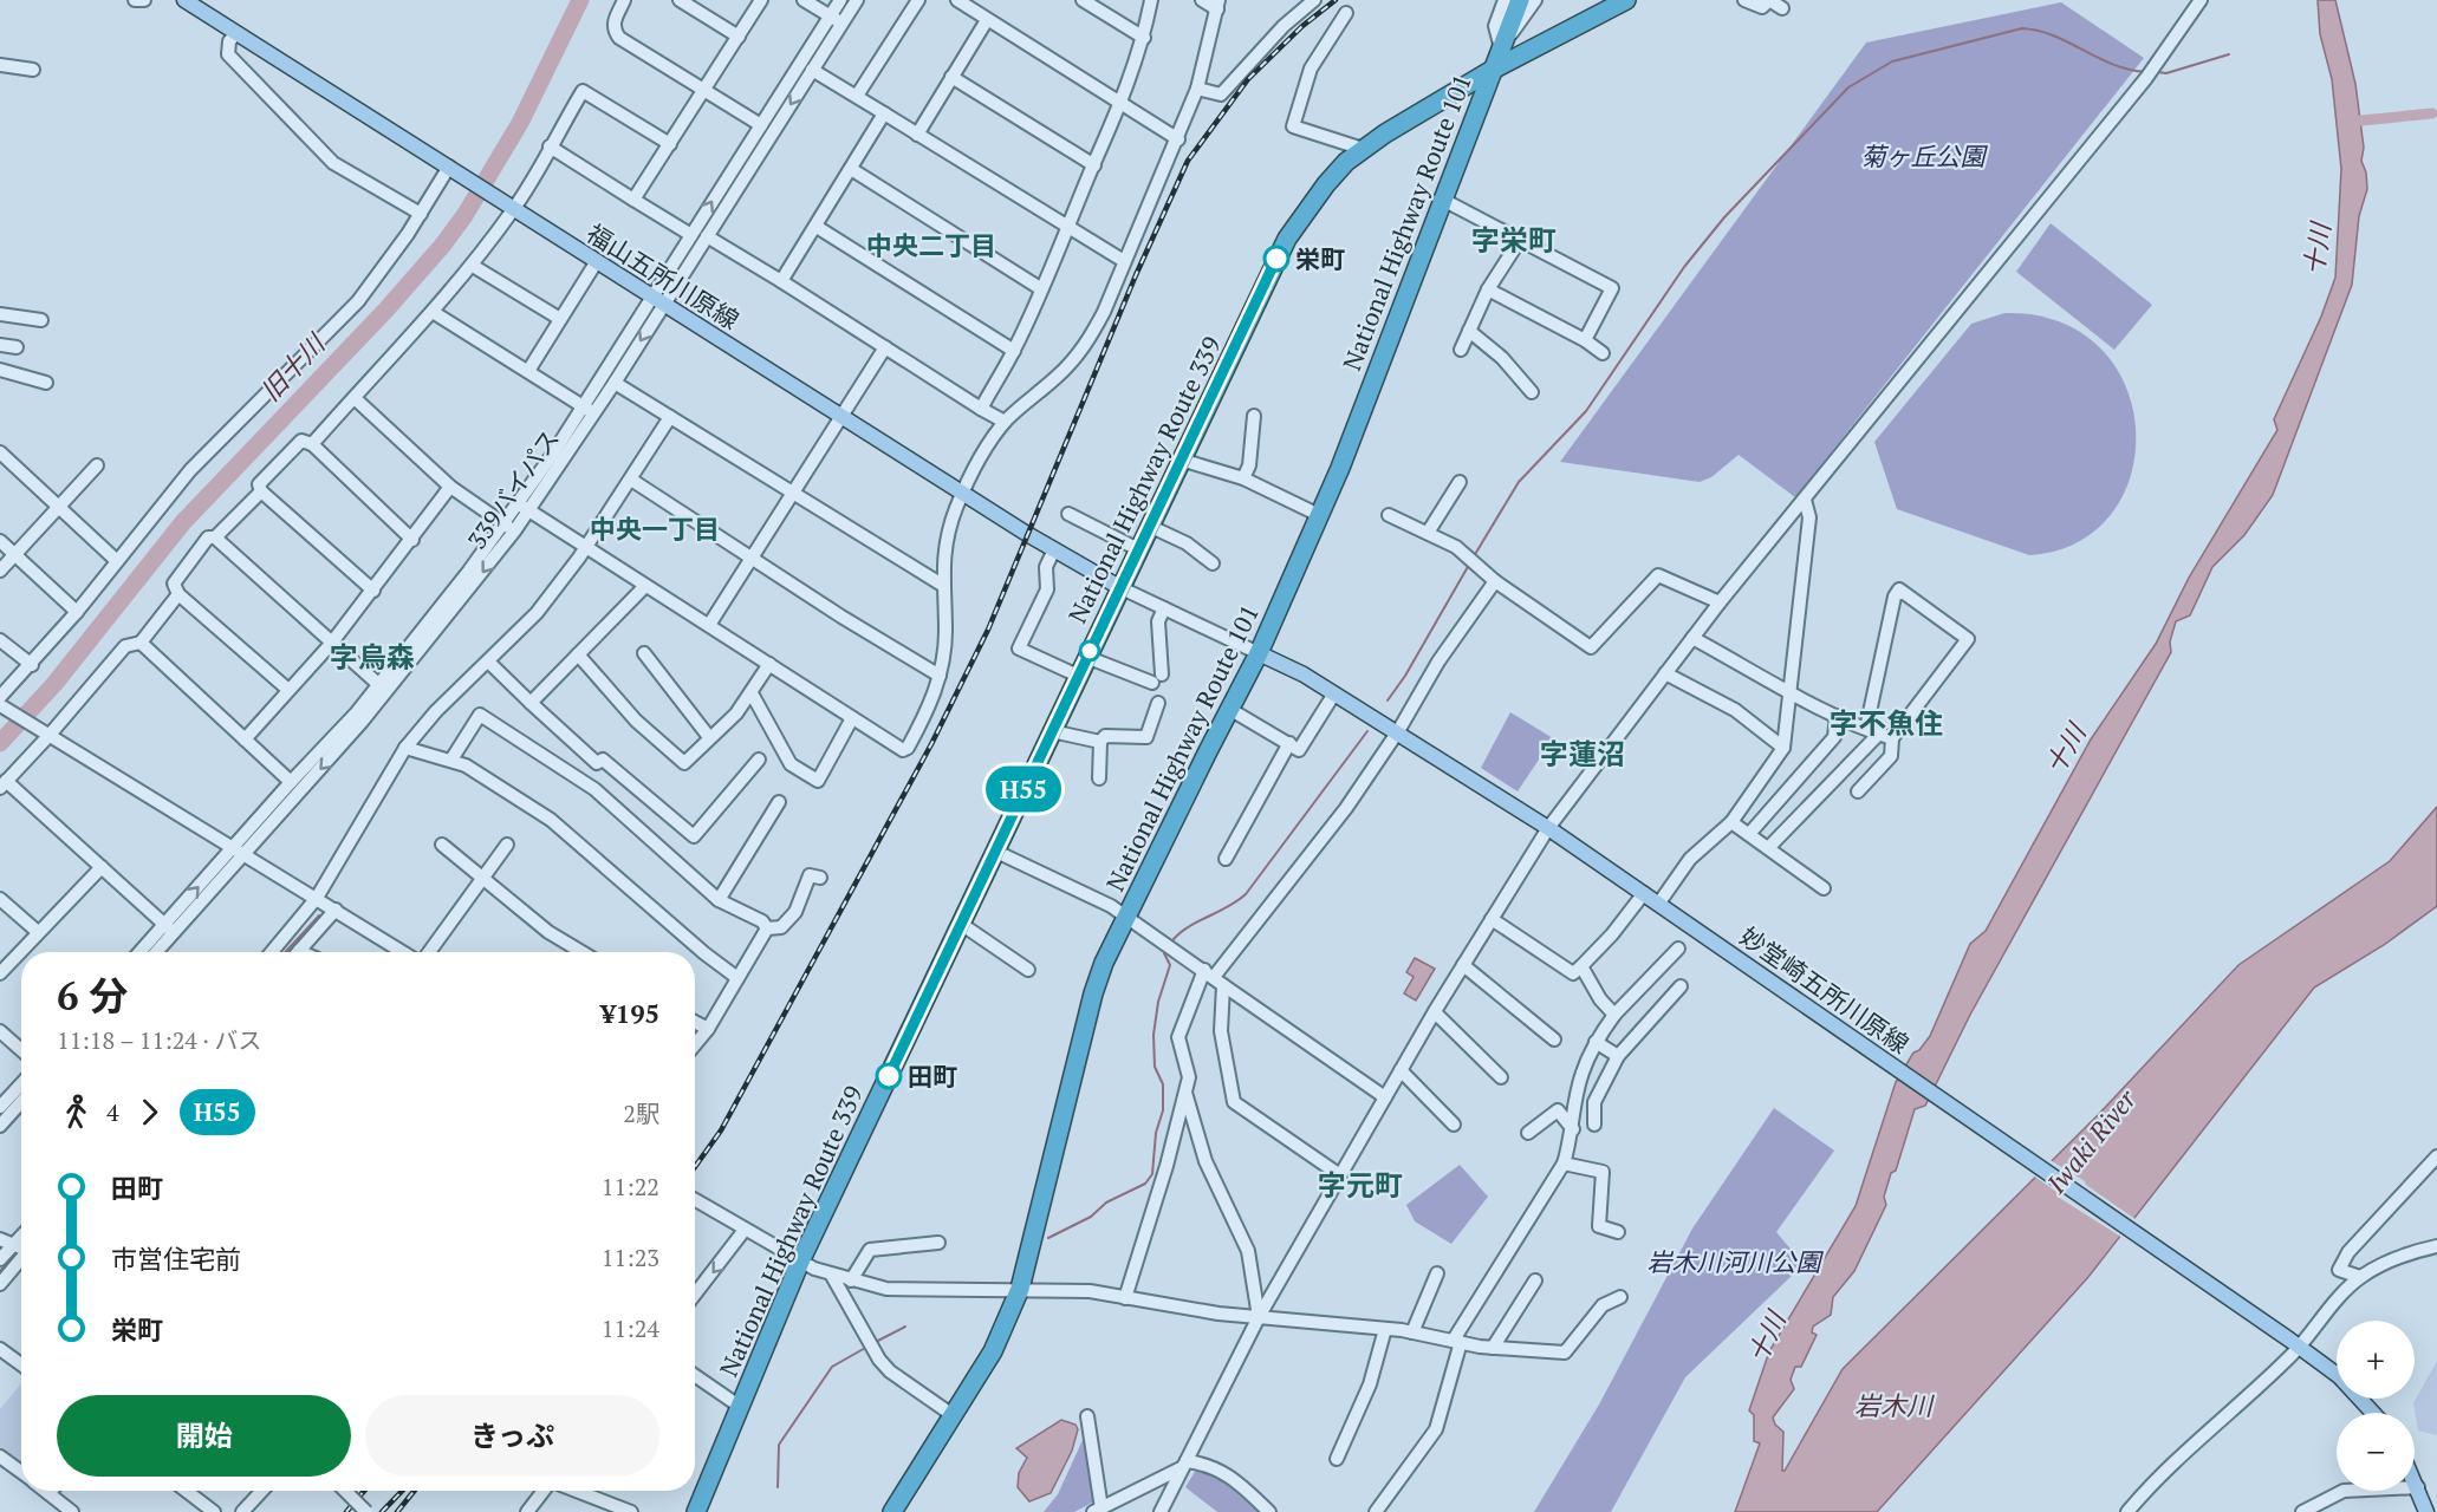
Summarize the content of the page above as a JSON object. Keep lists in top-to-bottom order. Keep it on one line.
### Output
{"streets":{"highway":["National Highway Route 101","National Highway Route 339"],"main road":["福山五所川原線","妙堂崎五所川原線"],"street":["339バイパス"]},"crossings":[["National Highway Route 101","National Highway Route 339"],["National Highway Route 101","妙堂崎五所川原線"],["福山五所川原線","National Highway Route 339"],["福山五所川原線","339バイパス"]],"districts":["字栄町","中央二丁目","中央一丁目","字烏森","字不魚住","字蓮沼","字元町"],"water":["十川","旧十川","Iwaki River","岩木川"],"parks":["菊ヶ丘公園","岩木川河川公園"],"places":["栄町","田町"],"lines":["bus line H55"],"page":{"on_map":"H55","heading":["6 分","11:18 – 11:24 · バス","¥195"],"legs":["4","H55","2駅"],"list":[{"name":"田町","value":"11:22"},{"name":"市営住宅前","value":"11:23"},{"name":"栄町","value":"11:24"}],"map_buttons":["+","−"],"buttons":["開始","きっぷ"]}}
